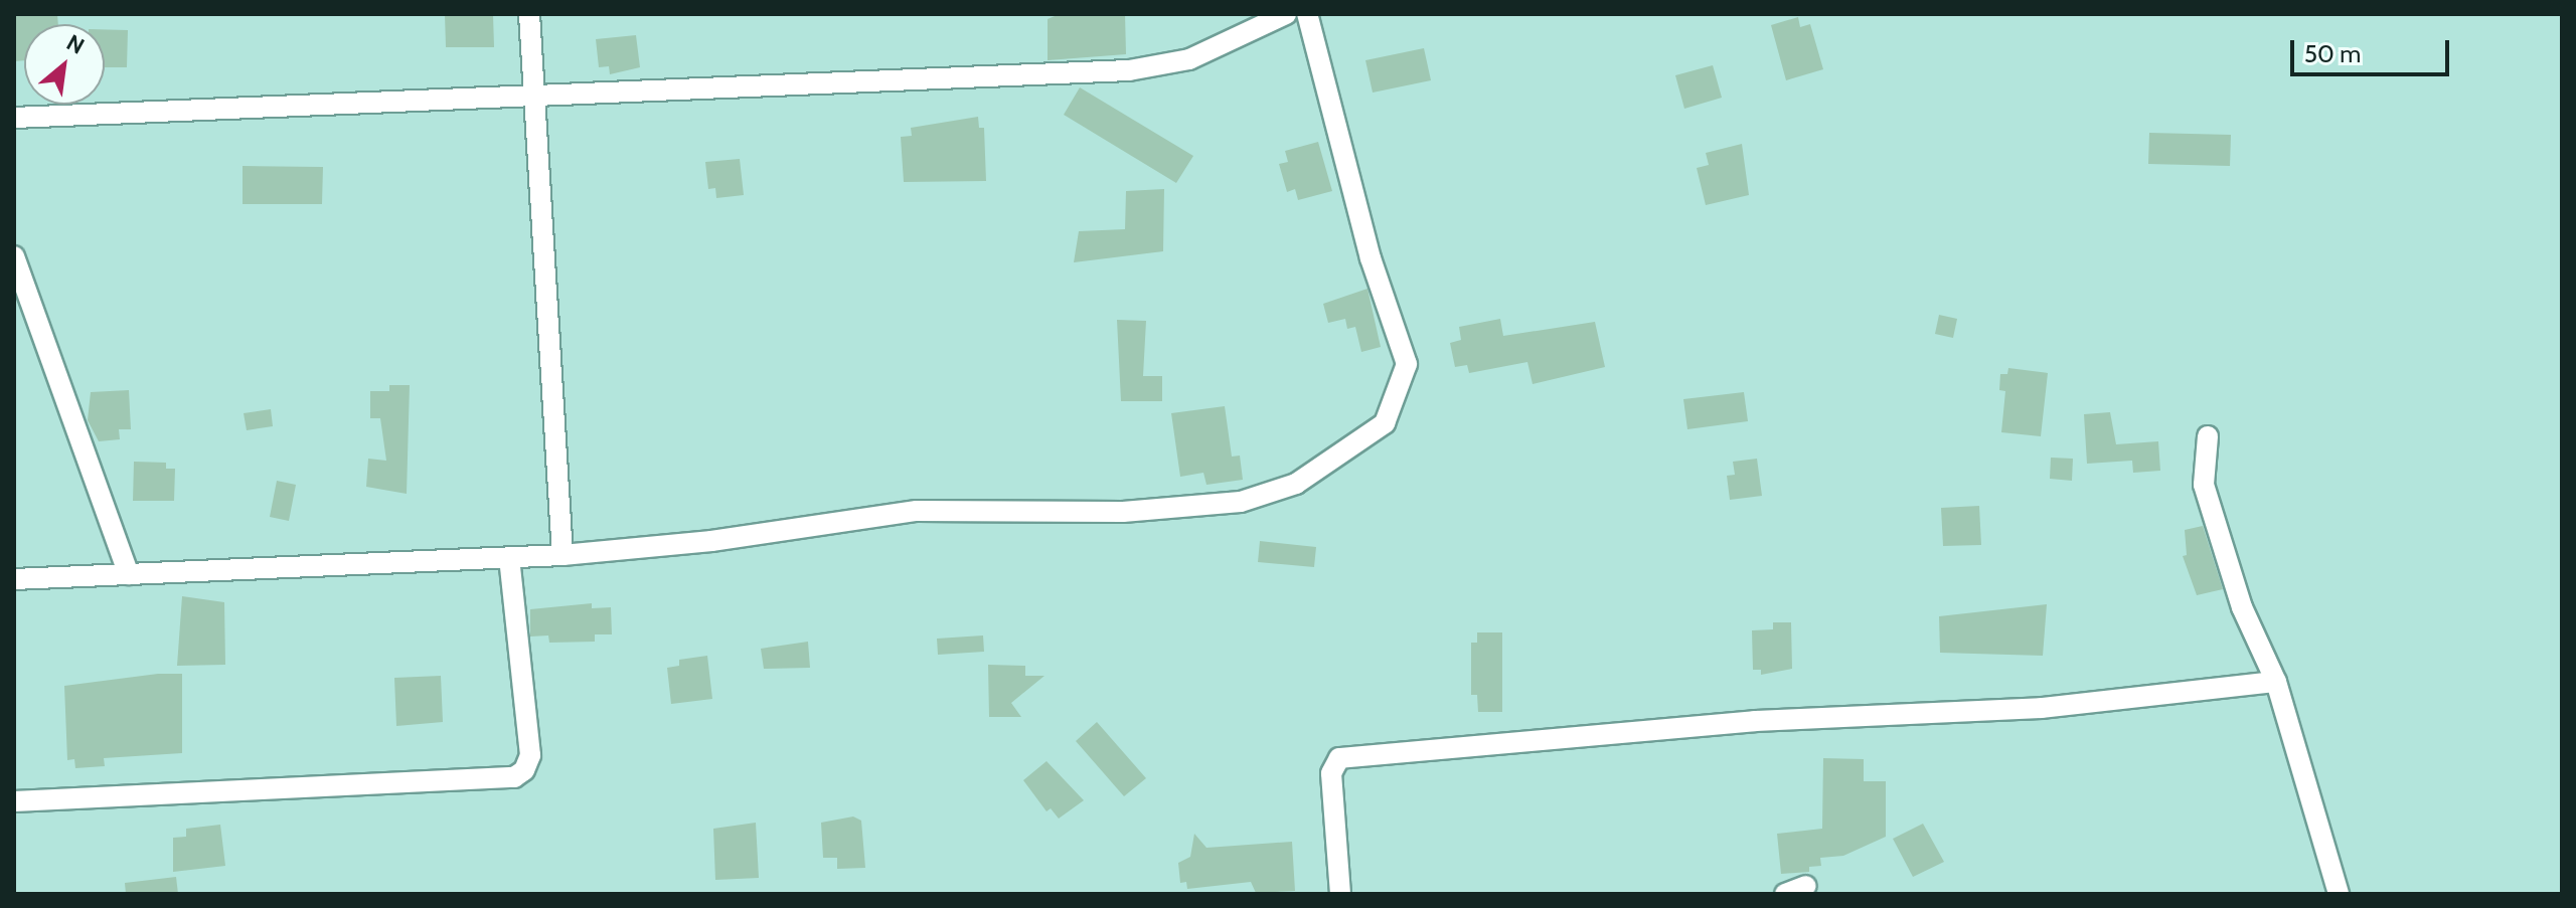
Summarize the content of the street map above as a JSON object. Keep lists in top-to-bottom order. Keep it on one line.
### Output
{"scale_bar":"50 m","north":"top right"}
